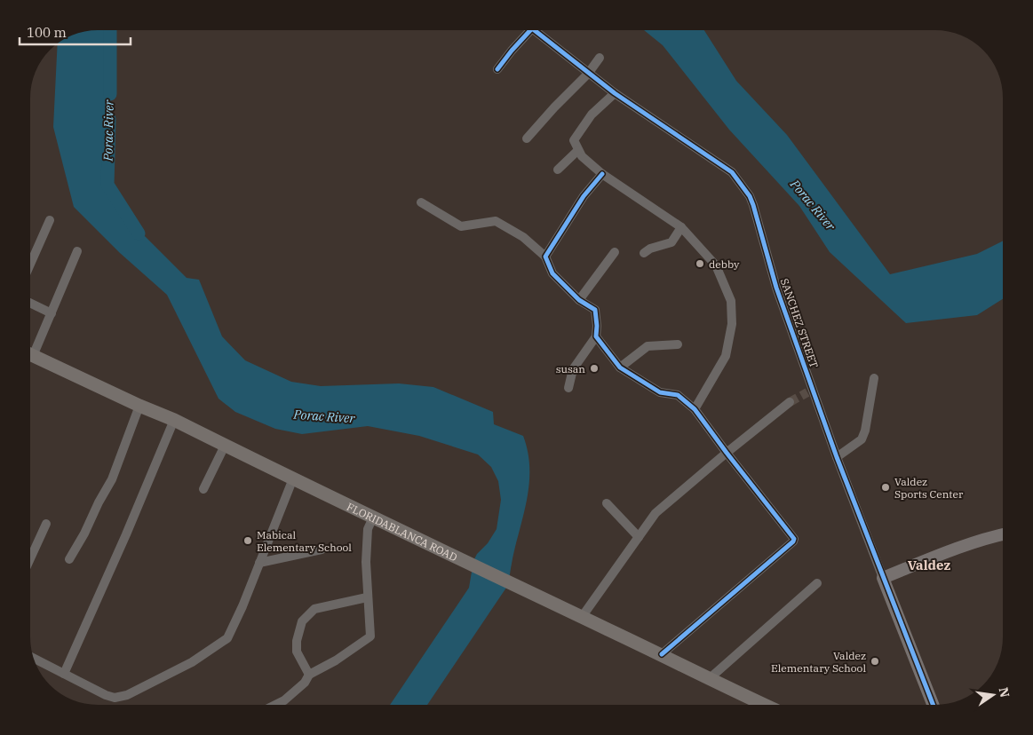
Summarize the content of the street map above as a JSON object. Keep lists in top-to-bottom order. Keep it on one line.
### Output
{"streets":{"main road":["FLORIDABLANCA ROAD"],"street":["SANCHEZ STREET"]},"districts":["Valdez"],"water":["Porac River"],"places":["debby","susan","Valdez Sports Center","Mabical Elementary School","Valdez Elementary School"],"scale_bar":"100 m","north":"right"}
